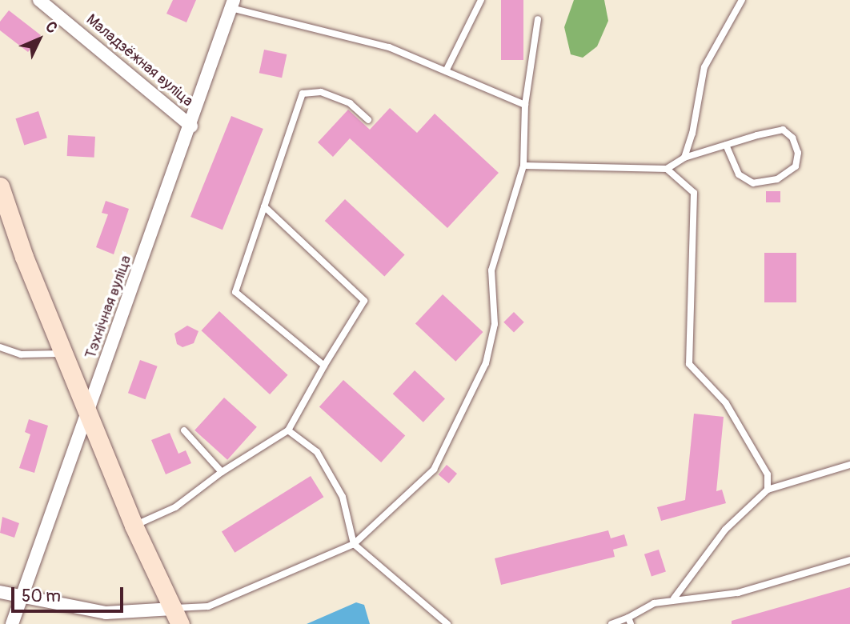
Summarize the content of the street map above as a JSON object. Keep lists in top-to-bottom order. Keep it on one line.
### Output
{"streets":{"street":["Маладзёжная вуліца","Тэхнічная вуліца"]},"crossings":[["Маладзёжная вуліца","Тэхнічная вуліца"]],"scale_bar":"50 m","north":"top right"}
